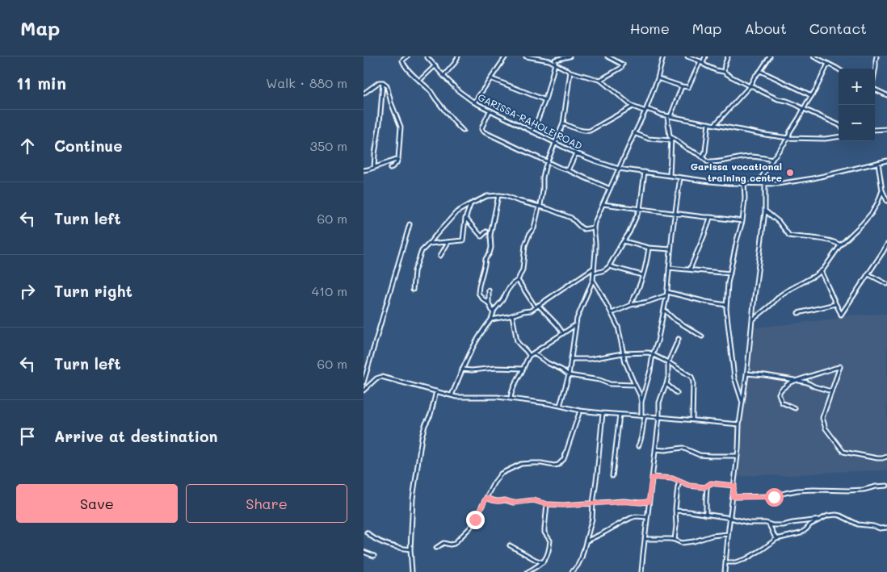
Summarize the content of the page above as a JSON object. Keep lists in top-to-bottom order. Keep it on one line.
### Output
{"streets":{"street":["GARISSA-RAHOLE ROAD"]},"places":["Garissa vocational training centre"],"page":{"header":"Map","nav":["Home","Map","About","Contact"],"heading":["11 min","Walk · 880 m"],"map_buttons":["+","−"],"list":[["Continue","350 m"],["Turn left","60 m"],["Turn right","410 m"],["Turn left","60 m"],"Arrive at destination"],"buttons":["Save","Share"]}}
